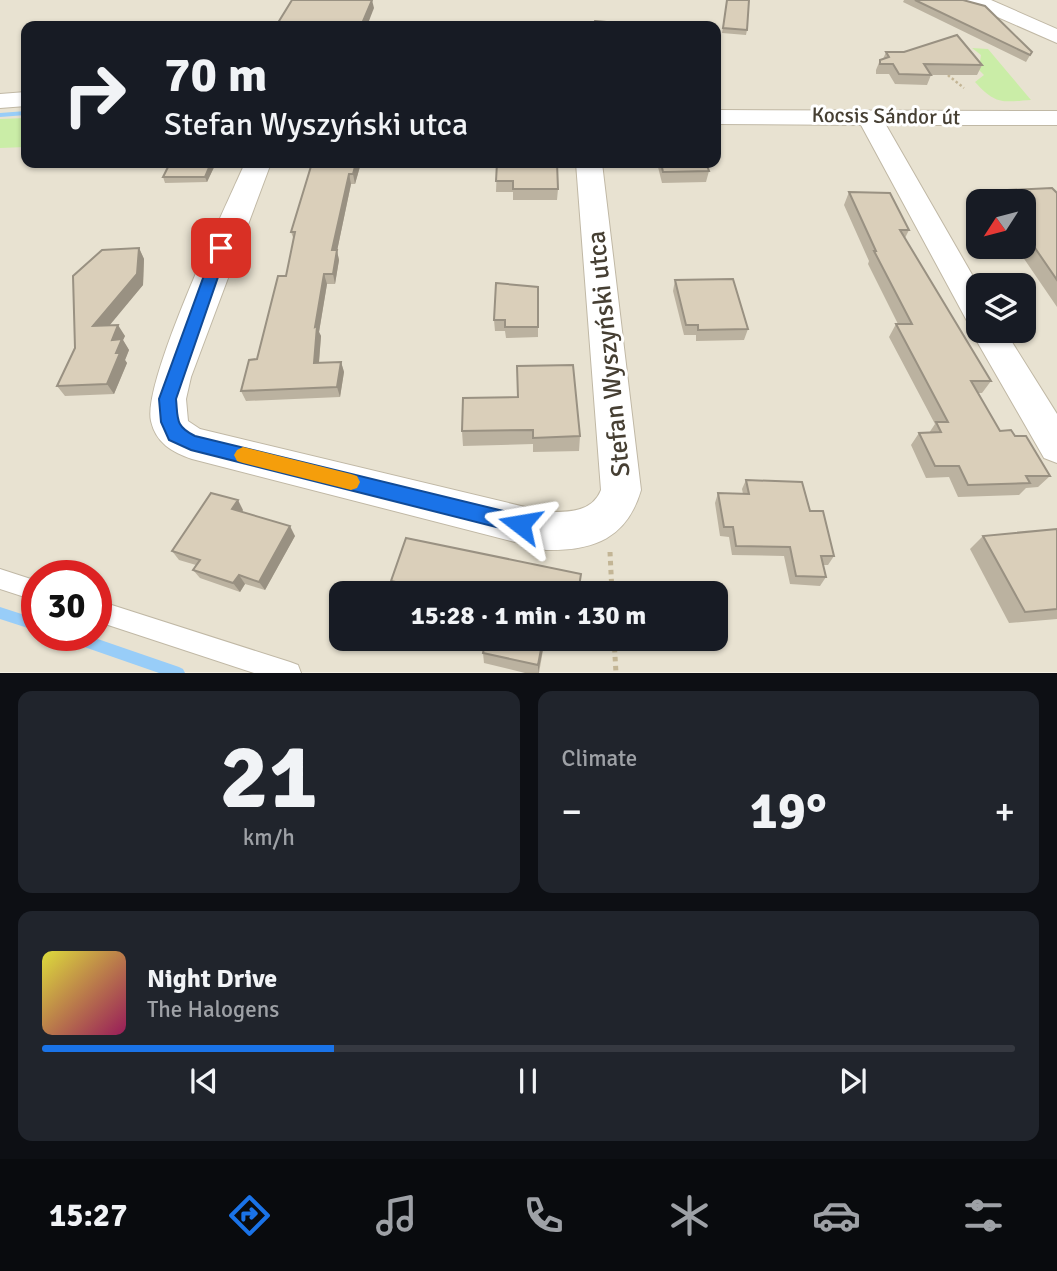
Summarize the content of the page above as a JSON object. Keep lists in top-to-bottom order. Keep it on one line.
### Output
{"streets":{"street":["Kocsis Sándor út","Stefan Wyszyński utca"]},"north":"bottom left","page":{"turn":["70 m","Stefan Wyszyński utca"],"limit":"30","trip":"15:28 · 1 min · 130 m","tile":[["21","km/h"],"Climate"],"heat":["−","19°","+"],"song":["Night Drive","The Halogens"],"tabs":"15:27"}}
